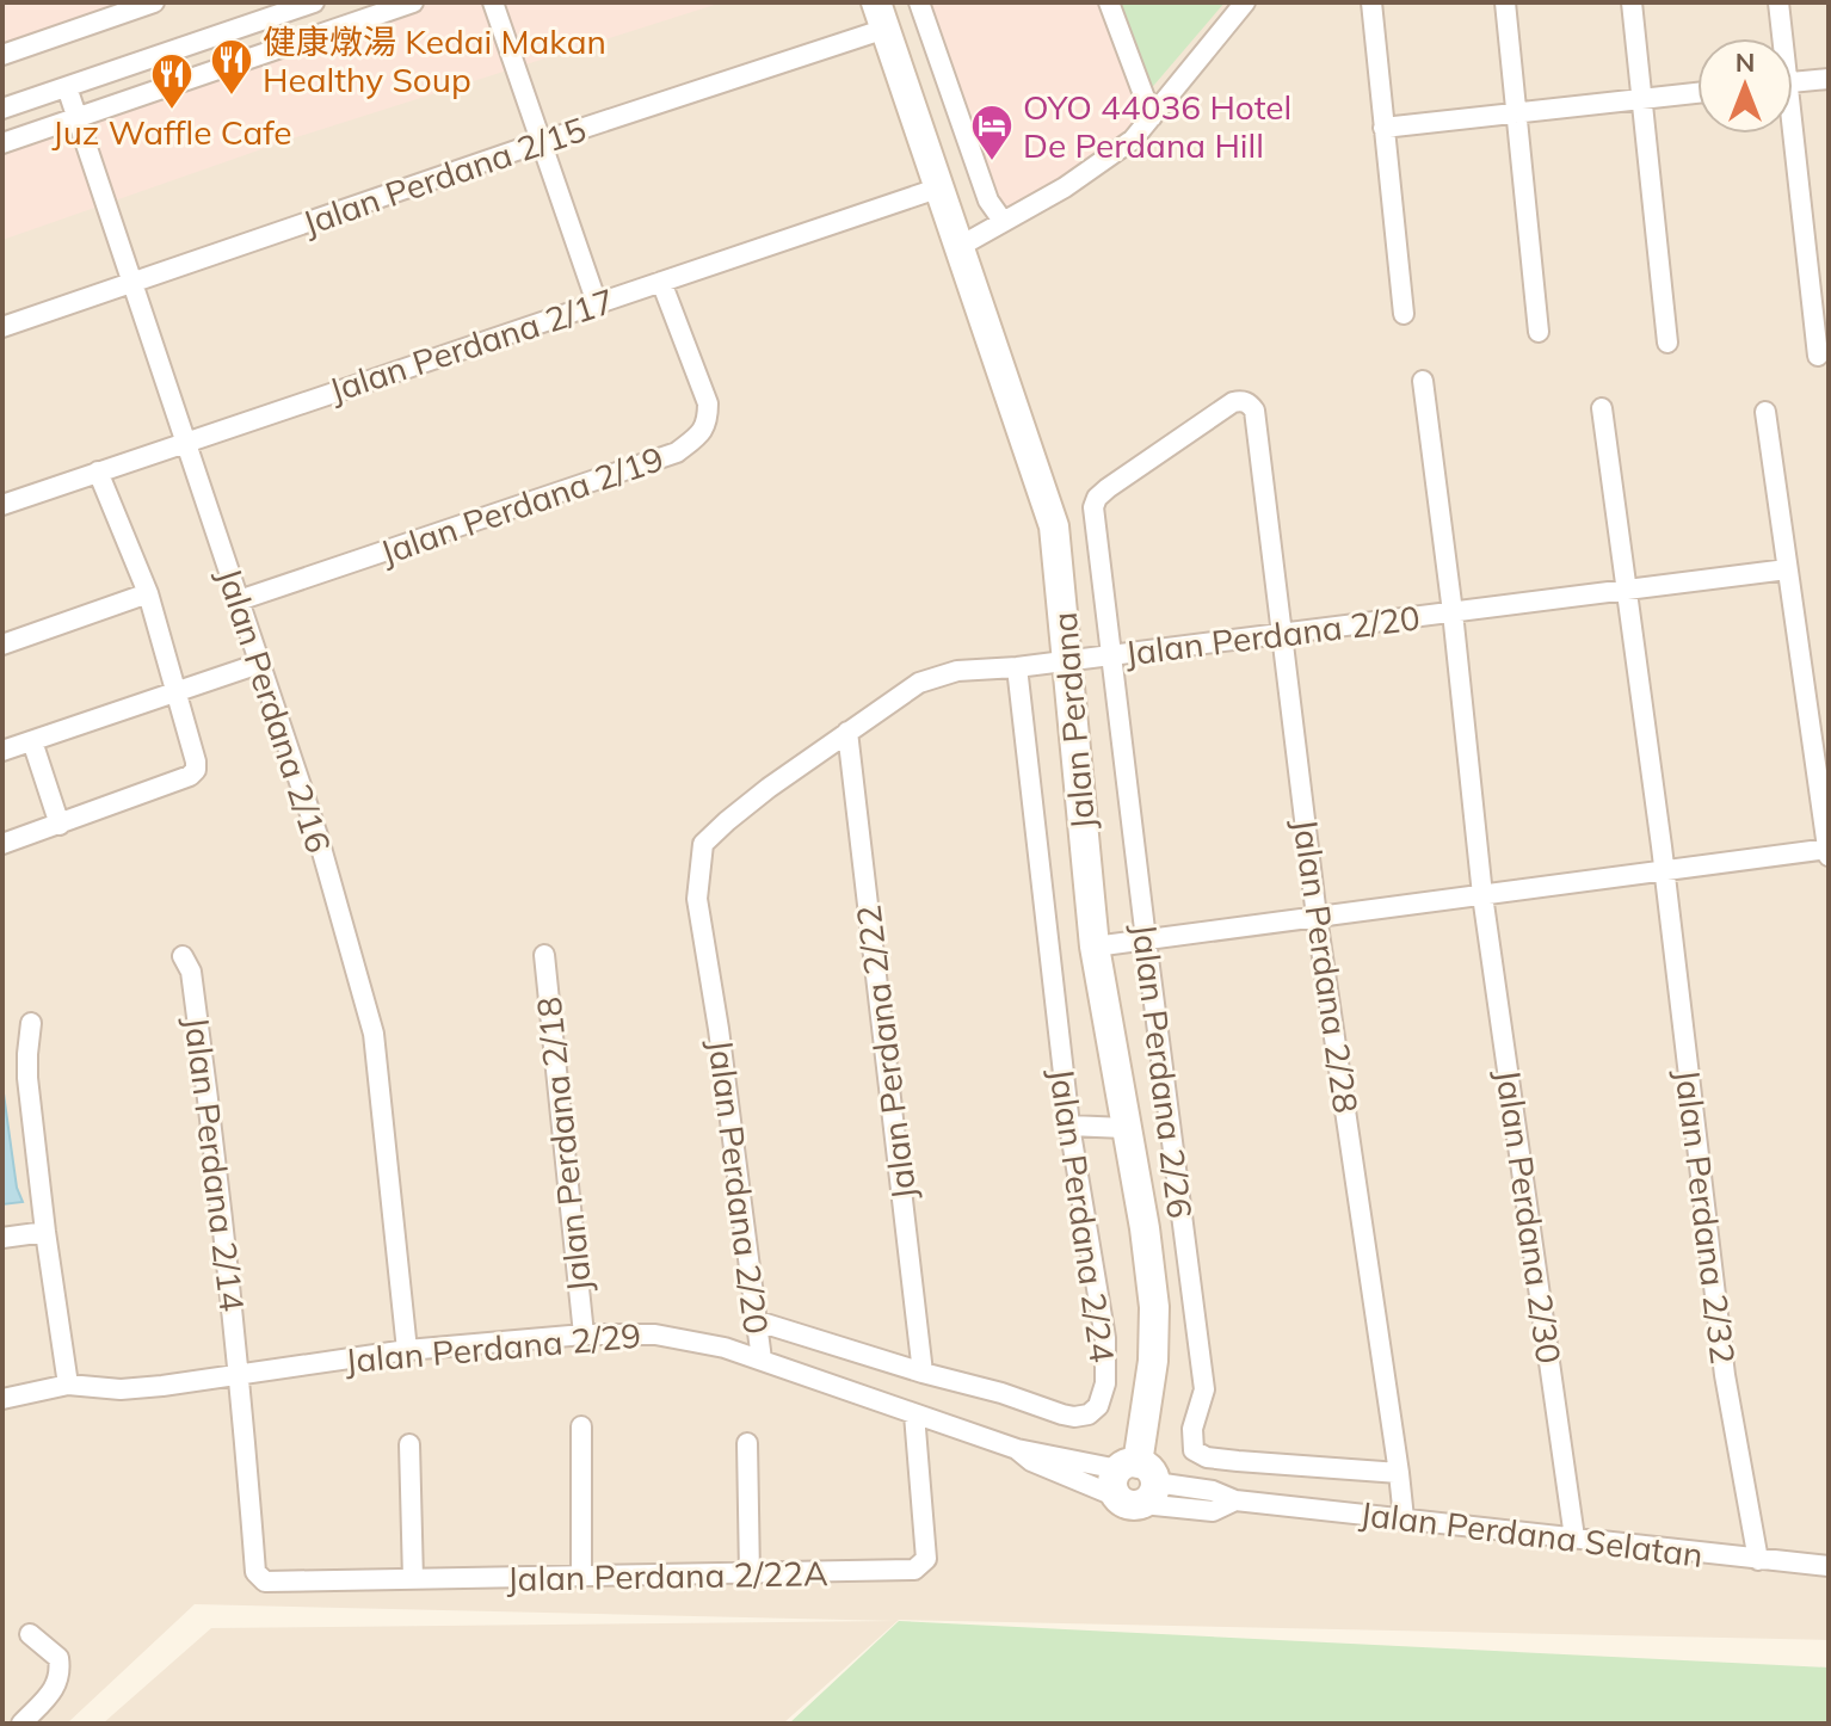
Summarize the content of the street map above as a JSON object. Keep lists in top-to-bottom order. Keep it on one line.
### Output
{"streets":{"street":["Jalan Perdana 2/15","Jalan Perdana 2/17","Jalan Perdana 2/19","Jalan Perdana 2/20","Jalan Perdana 2/16","Jalan Perdana","Jalan Perdana 2/28","Jalan Perdana 2/22","Jalan Perdana 2/26","Jalan Perdana 2/18","Jalan Perdana 2/14","Jalan Perdana 2/24","Jalan Perdana 2/30","Jalan Perdana 2/32","Jalan Perdana 2/29","Jalan Perdana Selatan","Jalan Perdana 2/22A"]},"crossings":[["Jalan Perdana 2/15","Jalan Perdana 2/16"],["Jalan Perdana 2/15","Jalan Perdana"],["Jalan Perdana 2/17","Jalan Perdana 2/19"],["Jalan Perdana 2/17","Jalan Perdana 2/16"],["Jalan Perdana 2/17","Jalan Perdana"],["Jalan Perdana 2/19","Jalan Perdana 2/16"],["Jalan Perdana 2/20","Jalan Perdana"],["Jalan Perdana 2/20","Jalan Perdana 2/28"],["Jalan Perdana 2/20","Jalan Perdana 2/22"],["Jalan Perdana 2/20","Jalan Perdana 2/26"],["Jalan Perdana 2/20","Jalan Perdana 2/24"],["Jalan Perdana 2/20","Jalan Perdana 2/30"],["Jalan Perdana 2/20","Jalan Perdana 2/32"],["Jalan Perdana 2/20","Jalan Perdana 2/29"],["Jalan Perdana 2/16","Jalan Perdana 2/29"],["Jalan Perdana","Jalan Perdana 2/29"],["Jalan Perdana","Jalan Perdana Selatan"],["Jalan Perdana 2/28","Jalan Perdana 2/26"],["Jalan Perdana 2/28","Jalan Perdana Selatan"],["Jalan Perdana 2/22","Jalan Perdana 2/24"],["Jalan Perdana 2/18","Jalan Perdana 2/29"],["Jalan Perdana 2/14","Jalan Perdana 2/29"],["Jalan Perdana 2/14","Jalan Perdana 2/22A"],["Jalan Perdana 2/30","Jalan Perdana Selatan"],["Jalan Perdana 2/32","Jalan Perdana Selatan"],["Jalan Perdana 2/29","Jalan Perdana Selatan"],["Jalan Perdana 2/29","Jalan Perdana 2/22A"]],"places":{"restaurant":["健康燉湯 Kedai Makan Healthy Soup","Juz Waffle Cafe"],"hotel":["OYO 44036 Hotel De Perdana Hill"]},"north":"top"}
